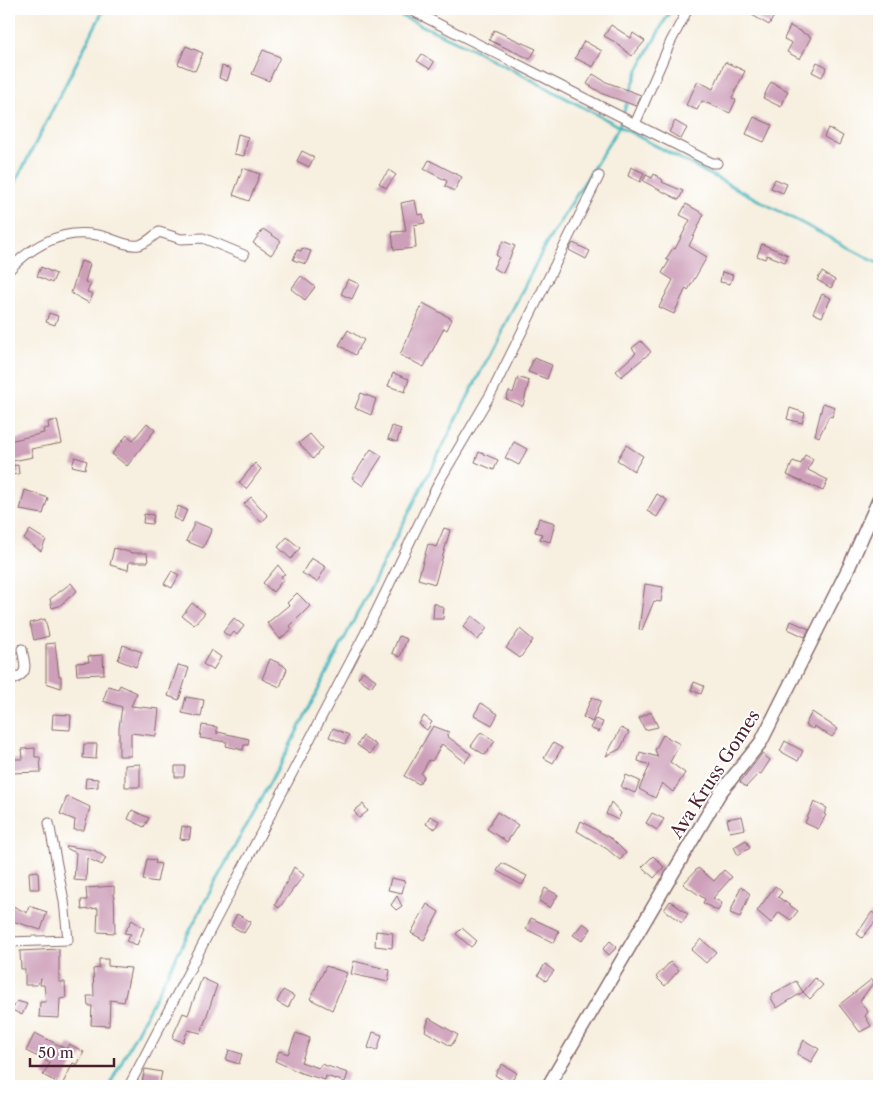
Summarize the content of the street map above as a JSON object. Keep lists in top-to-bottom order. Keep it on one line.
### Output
{"streets":{"street":["Ava Kruss Gomes"]},"scale_bar":"50 m"}
